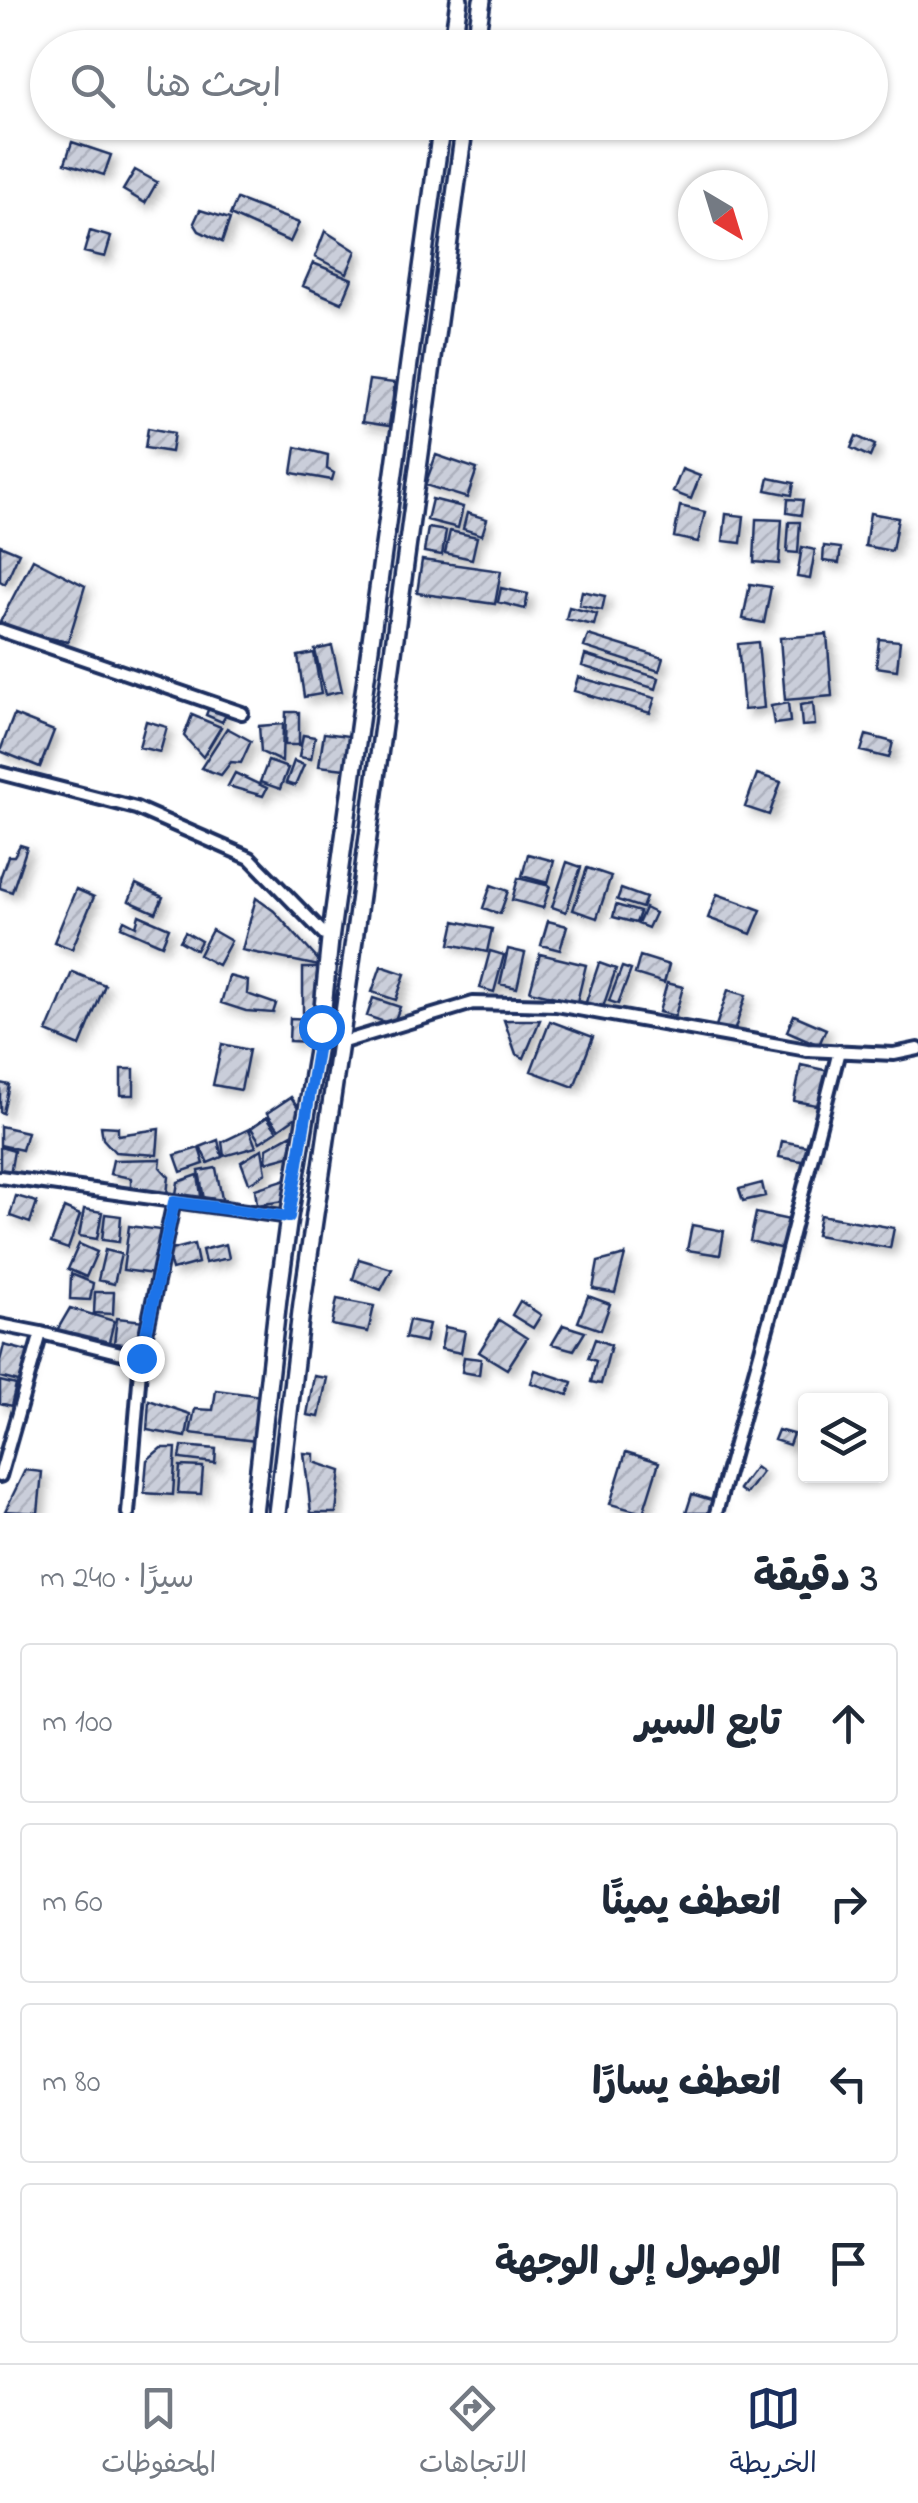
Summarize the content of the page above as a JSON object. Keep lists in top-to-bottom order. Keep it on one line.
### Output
{"north":"bottom right","page":{"search":"ابحث هنا","heading":["3 دقيقة","سيرًا · 240 m"],"list":[["تابع السير","100 m"],["انعطف يمينًا","60 m"],["انعطف يسارًا","80 m"],"الوصول إلى الوجهة"],"nav":["الخريطة","الاتجاهات","المحفوظات"]}}
